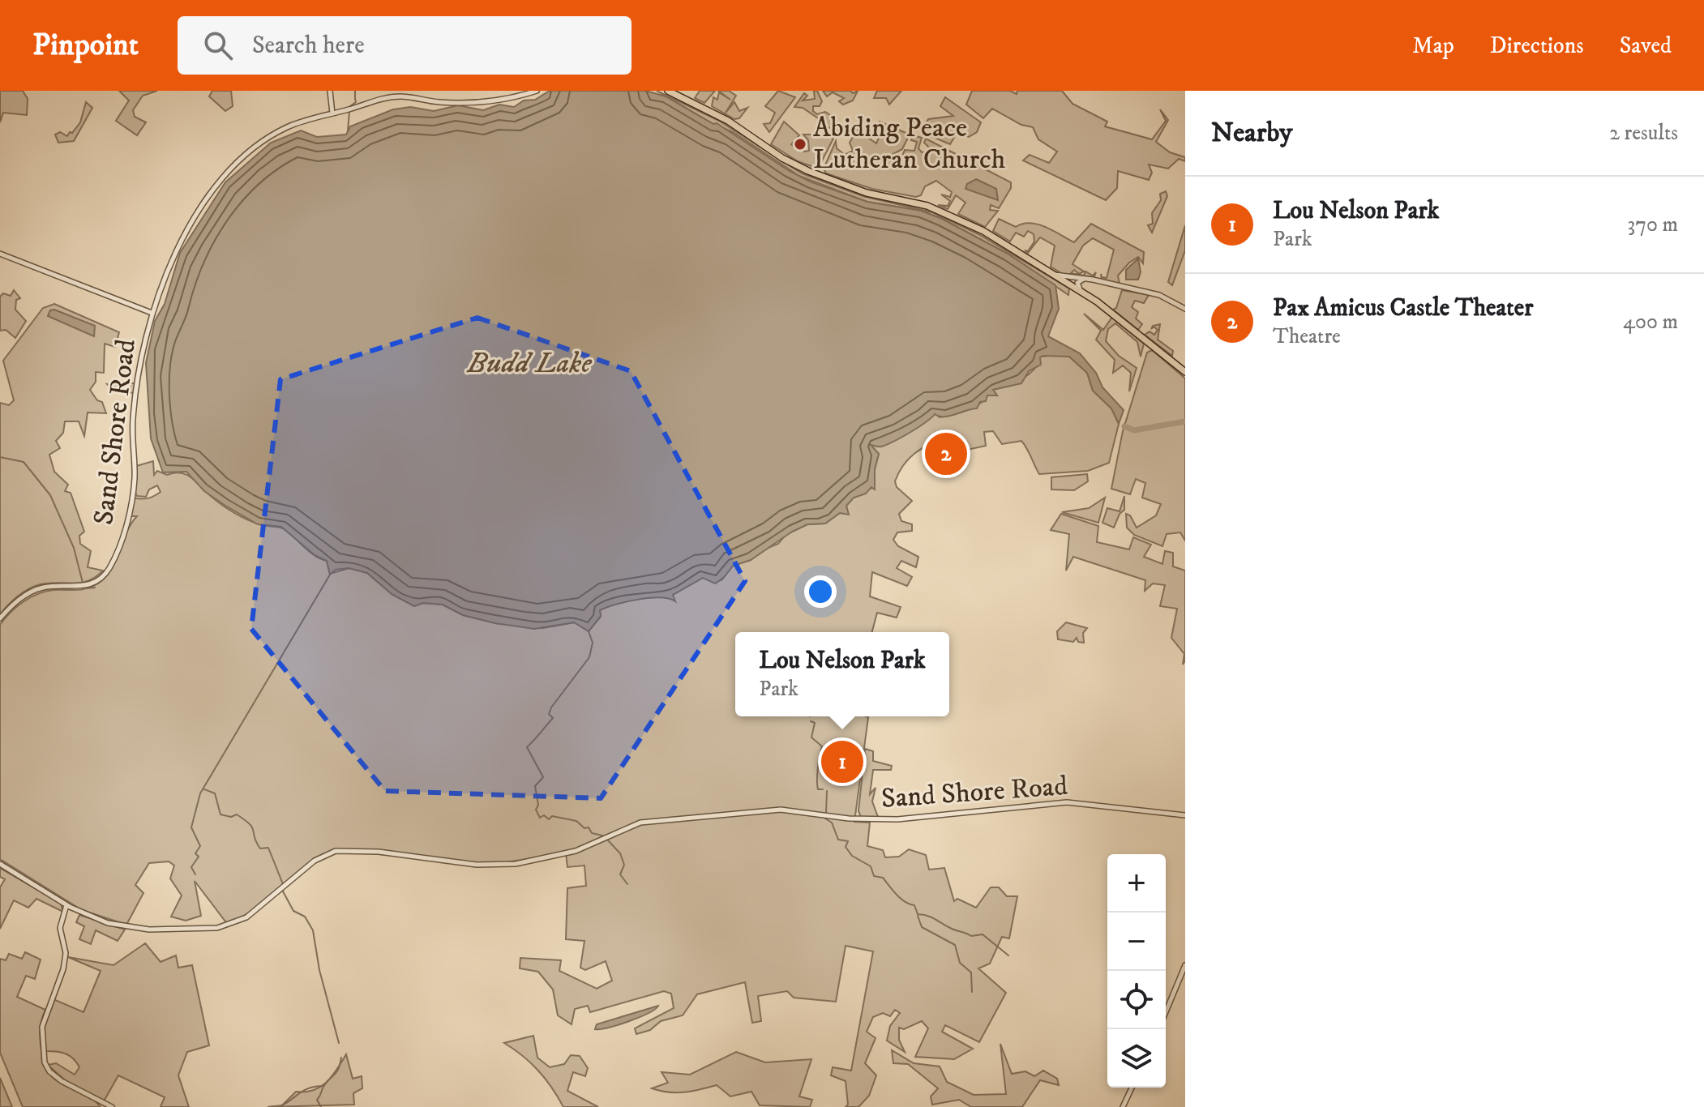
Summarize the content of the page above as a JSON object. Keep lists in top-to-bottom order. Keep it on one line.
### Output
{"streets":{"street":["Sand Shore Road"]},"water":["Budd Lake"],"places":["Abiding Peace Lutheran Church"],"page":{"header":"Pinpoint","search":"Search here","nav":["Map","Directions","Saved"],"heading":["Nearby","2 results"],"list":[{"mark":"1","name":"Lou Nelson Park","note":"Park","value":"370 m"},{"mark":"2","name":"Pax Amicus Castle Theater","note":"Theatre","value":"400 m"}],"pins":["2","1"],"popup":["Lou Nelson Park","Park"],"map_buttons":["+","−"]}}
